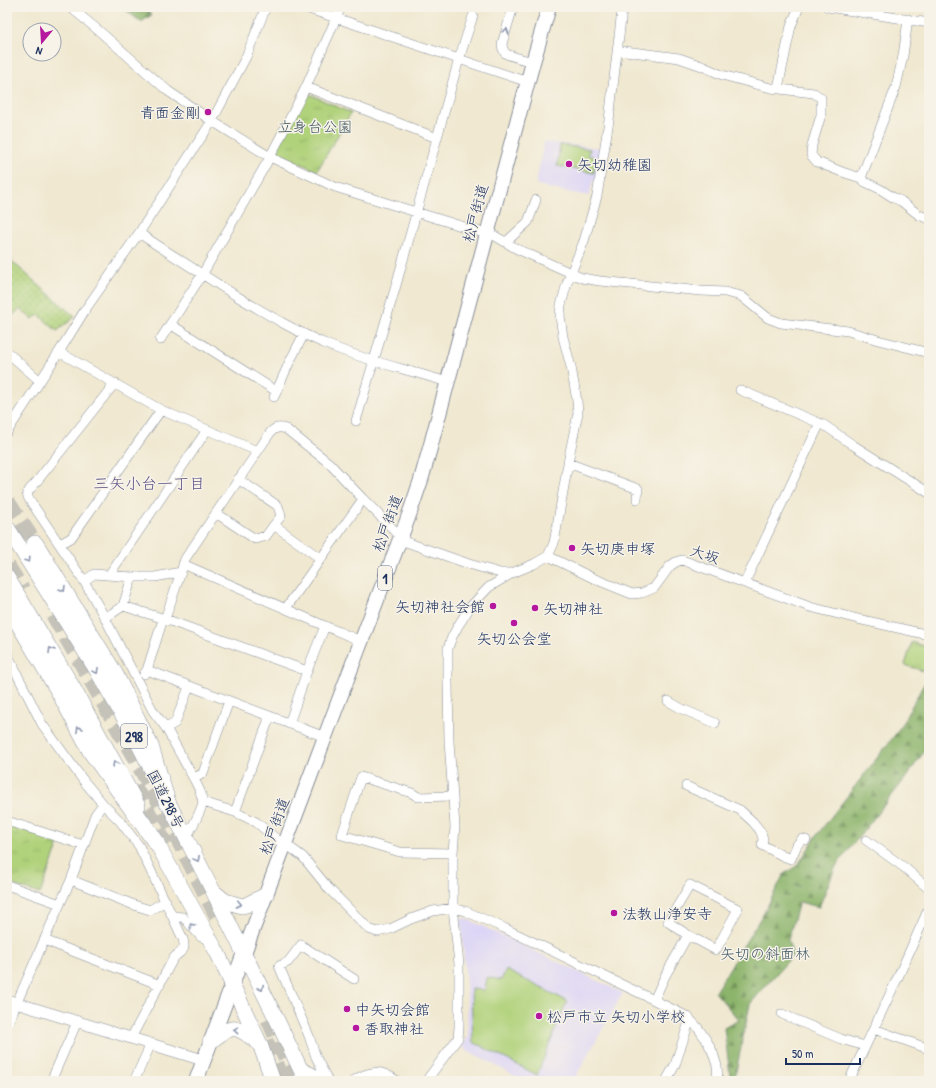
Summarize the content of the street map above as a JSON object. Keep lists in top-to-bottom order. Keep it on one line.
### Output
{"streets":{"highway":["298","国道298号"],"main road":["松戸街道","1"],"street":["大坂"]},"crossings":[["松戸街道","国道298号"]],"districts":["三矢小台一丁目"],"parks":["立身台公園","矢切の斜面林"],"places":["青面金剛","矢切幼稚園","矢切庚申塚","矢切神社会館","矢切神社","矢切公会堂","法教山浄安寺","中矢切会館","松戸市立 矢切小学校","香取神社"],"scale_bar":"50 m","north":"bottom"}
